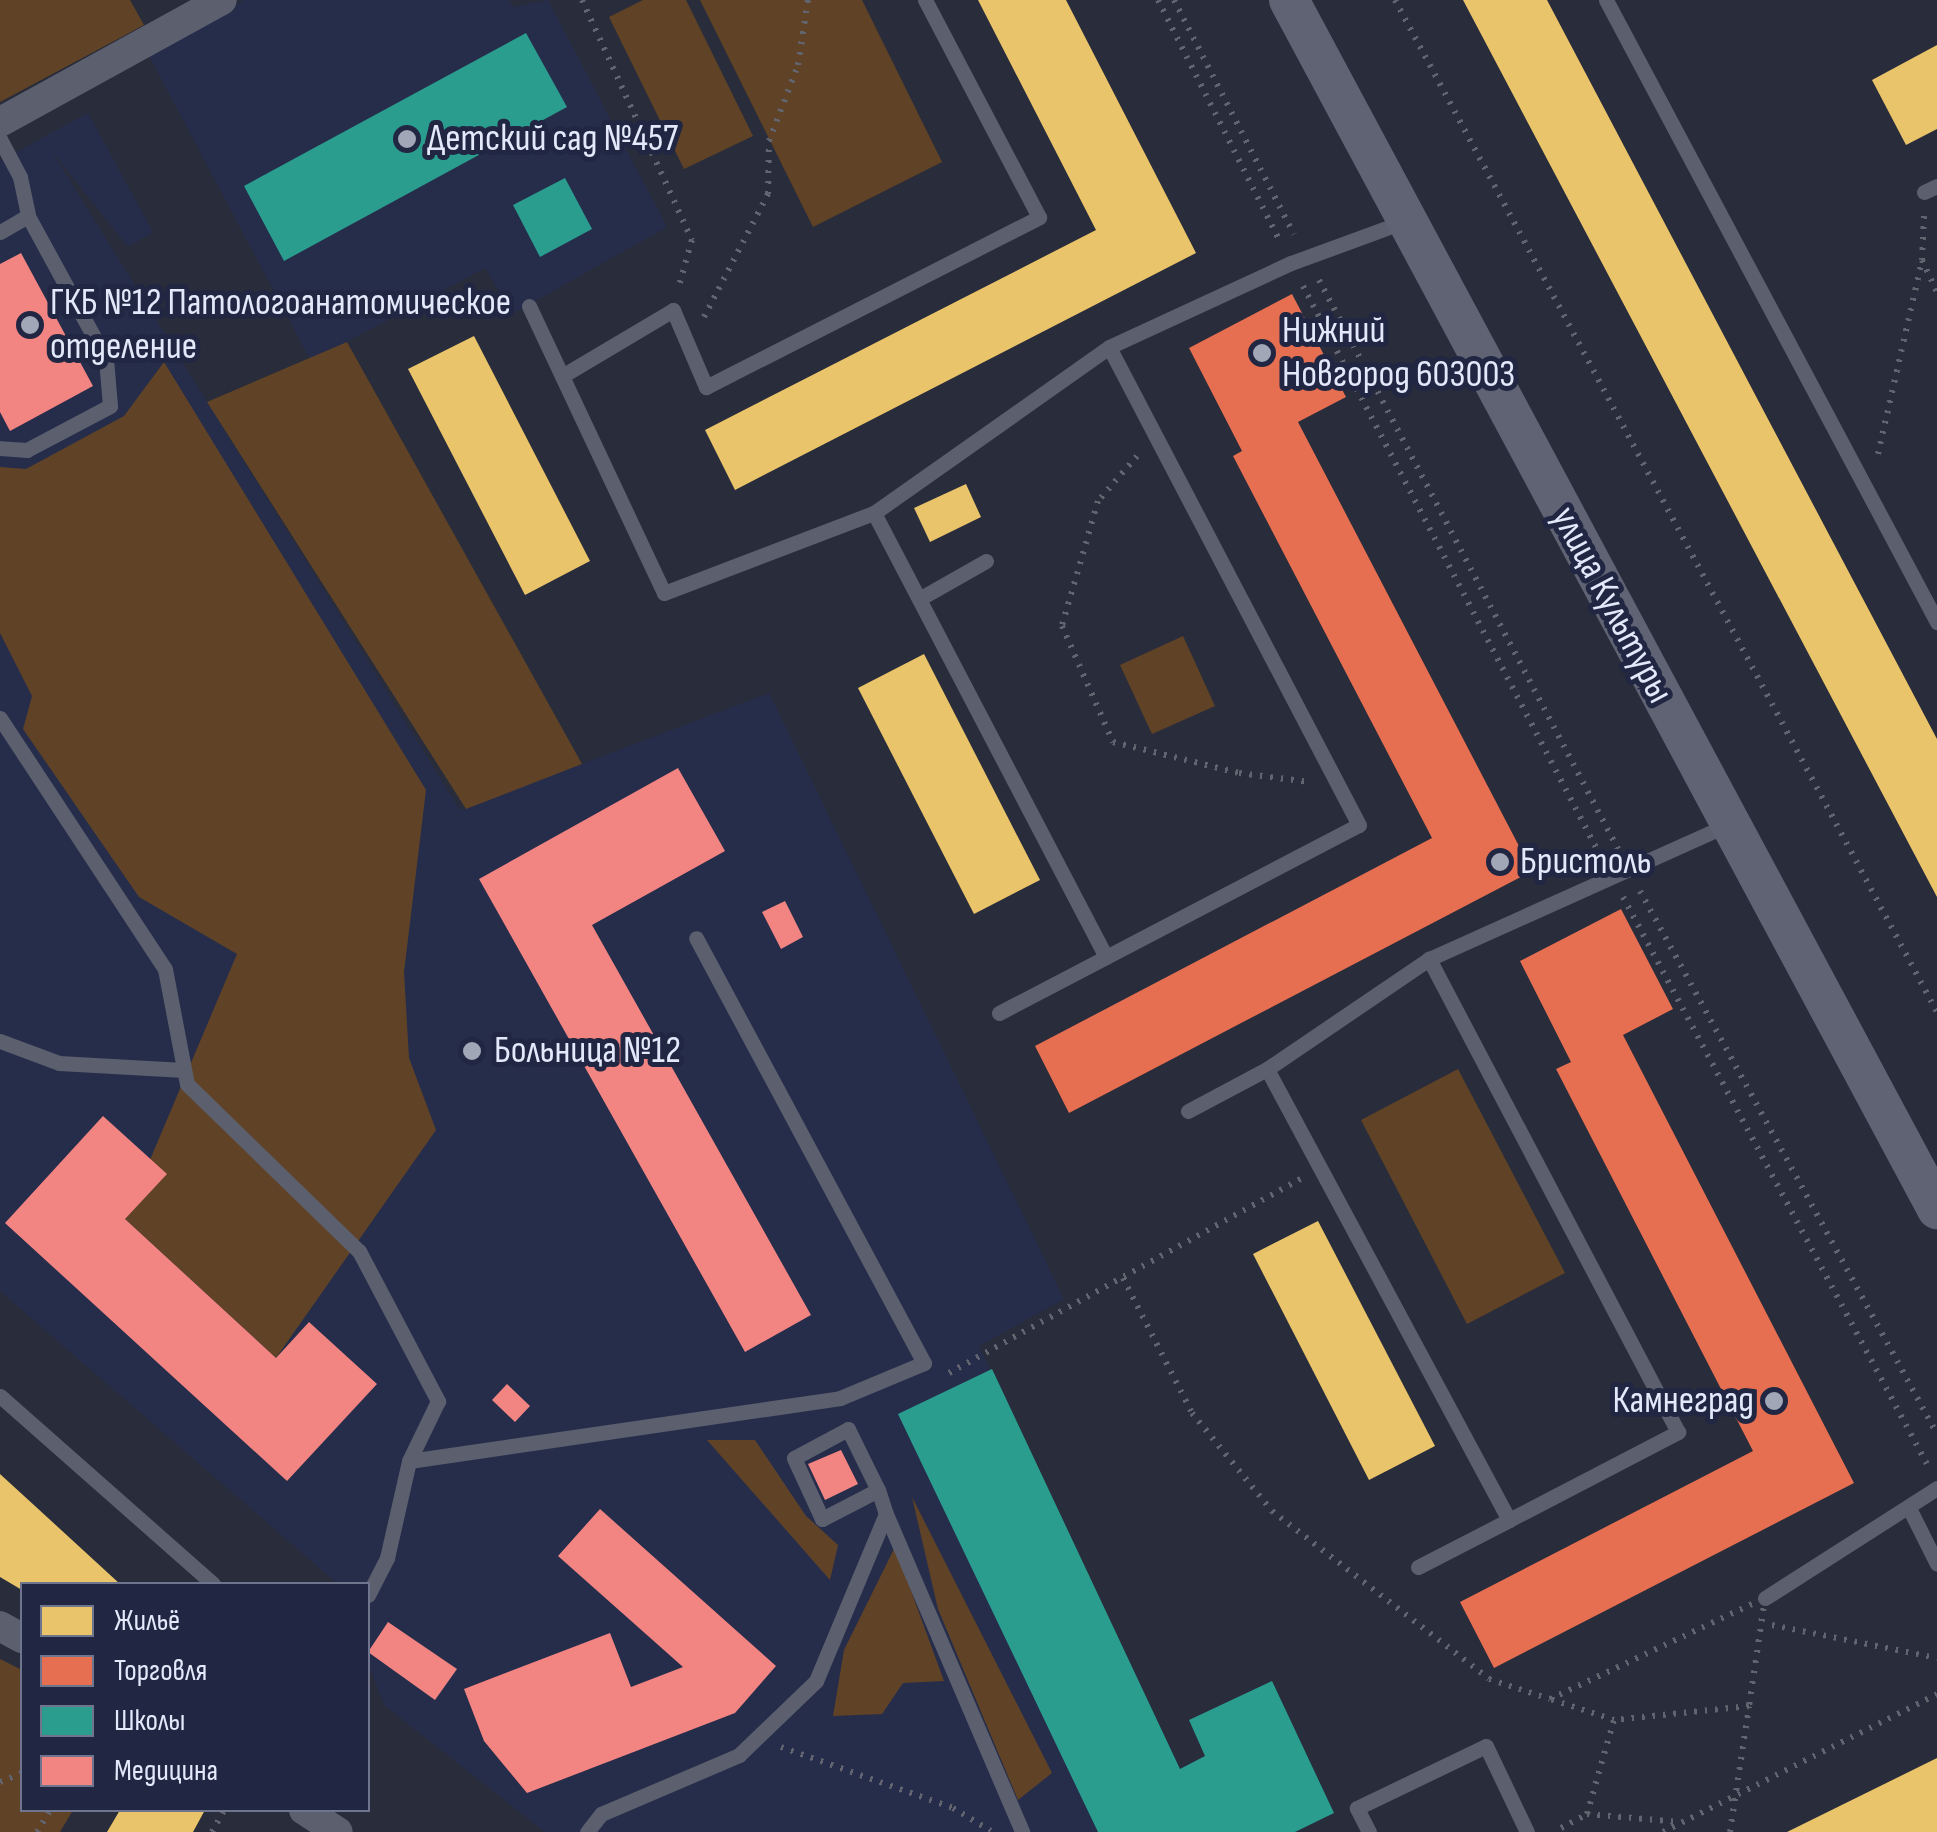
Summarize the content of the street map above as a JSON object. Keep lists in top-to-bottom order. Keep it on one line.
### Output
{"streets":{"main road":["улица Культуры"]},"places":["Детский сад №457","ГКБ №12 Патологоанатомическое отделение","Нижний Новгород 603003","Бристоль","Больница №12","Камнеград"],"legend":["Жильё","Торговля","Школы","Медицина"]}
